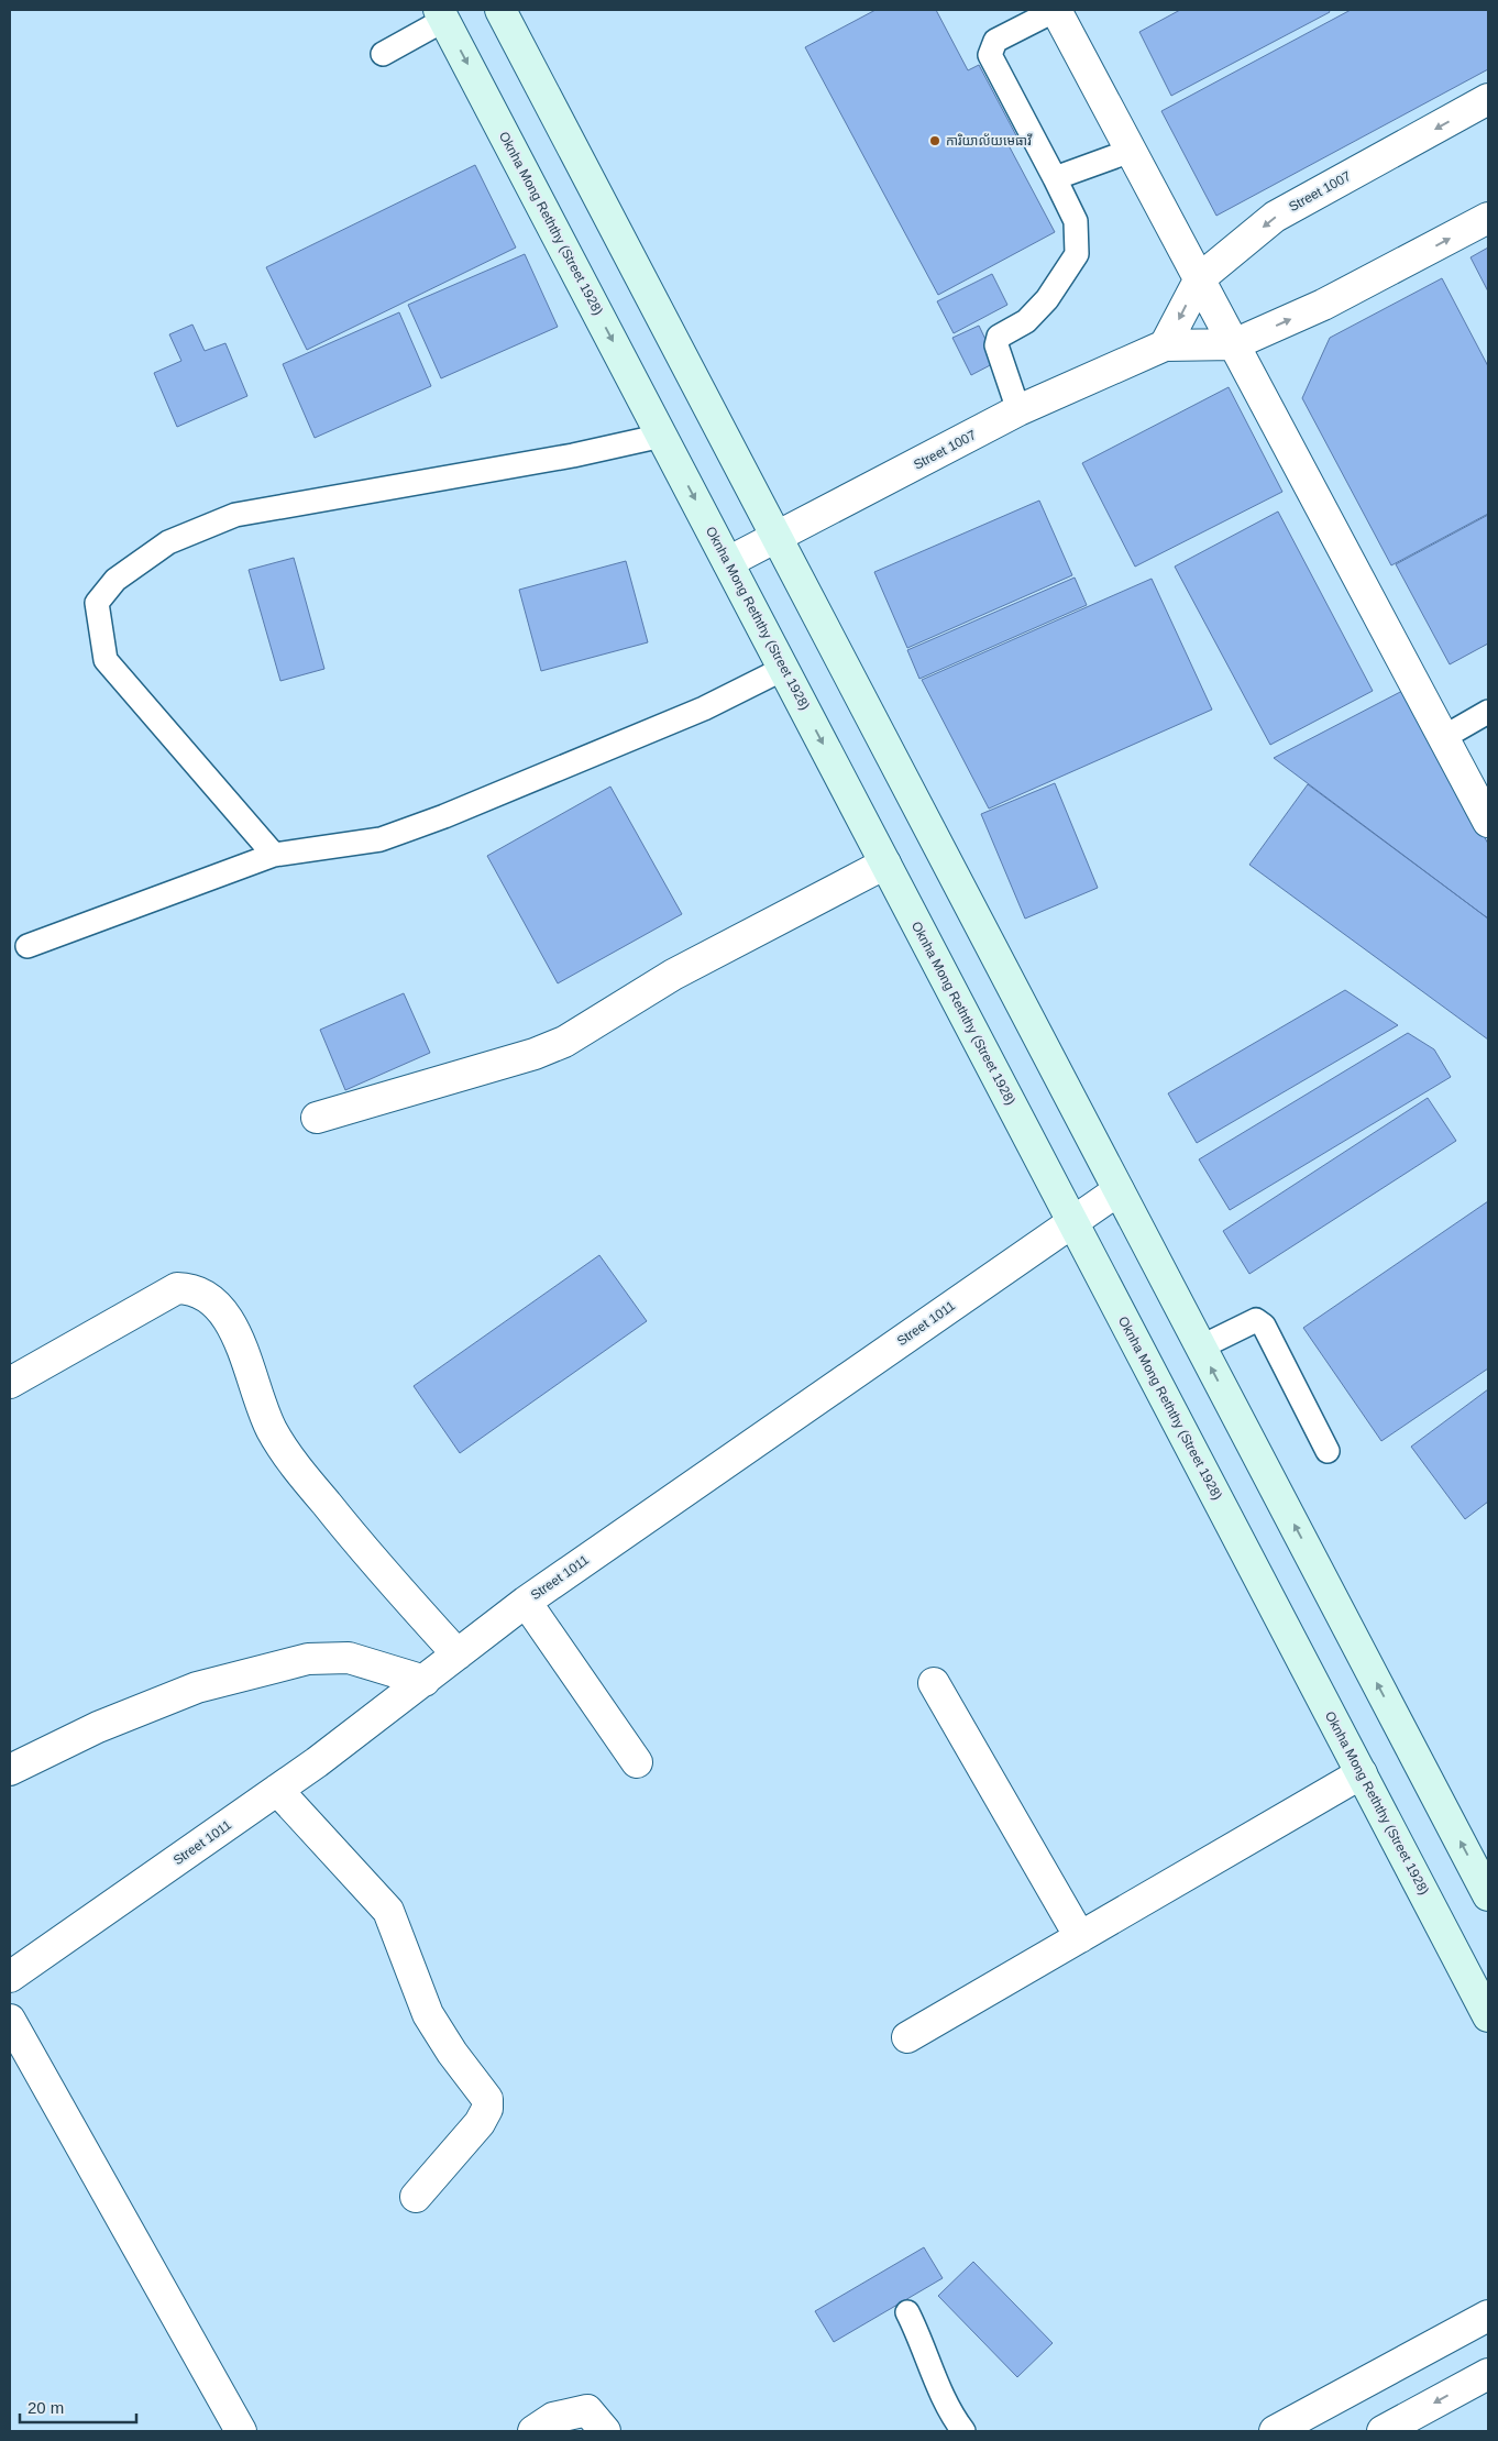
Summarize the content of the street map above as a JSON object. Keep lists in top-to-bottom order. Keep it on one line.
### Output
{"streets":{"main road":["Oknha Mong Reththy (Street 1928)"],"street":["Street 1007","Street 1011"]},"crossings":[["Street 1007","Oknha Mong Reththy (Street 1928)"],["Oknha Mong Reththy (Street 1928)","Street 1011"]],"places":["ការិយាល័យមេធាវី"],"scale_bar":"20 m"}
